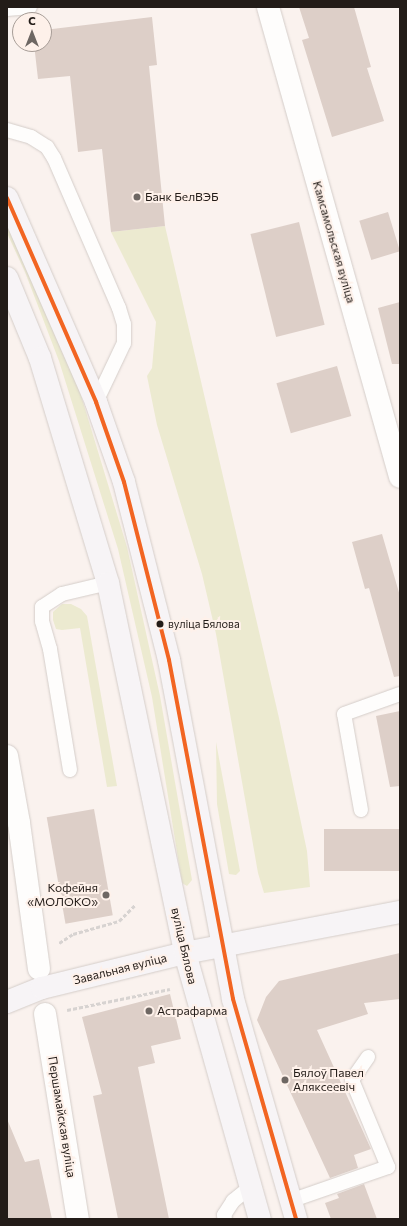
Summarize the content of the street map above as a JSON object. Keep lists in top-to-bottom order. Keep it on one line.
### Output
{"streets":{"main road":["вуліца Бялова","Завальная вуліца"],"street":["Камсамольская вуліца","Першамайская вуліца"]},"crossings":[["вуліца Бялова","Завальная вуліца"]],"places":["Банк БелВЭБ","вуліца Бялова","Кофейня «МОЛОКО»","Астрафарма","Бялоў Павел Аляксеевіч"],"north":"top"}
